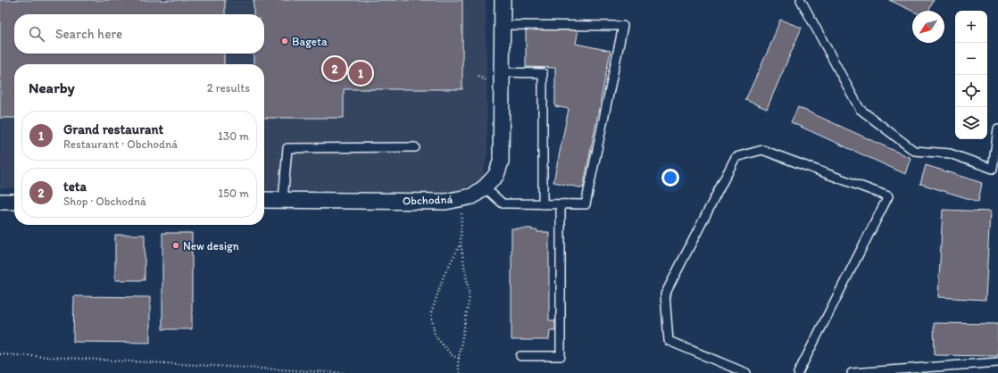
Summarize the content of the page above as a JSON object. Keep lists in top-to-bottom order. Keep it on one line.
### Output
{"streets":{"street":["Obchodná"]},"places":["Bageta","New design"],"north":"bottom left","page":{"map_buttons":["+","−"],"search":"Search here","pins":["2","1"],"heading":["Nearby","2 results"],"list":[{"mark":"1","name":"Grand restaurant","note":"Restaurant · Obchodná","value":"130 m"},{"mark":"2","name":"teta","note":"Shop · Obchodná","value":"150 m"}]}}
